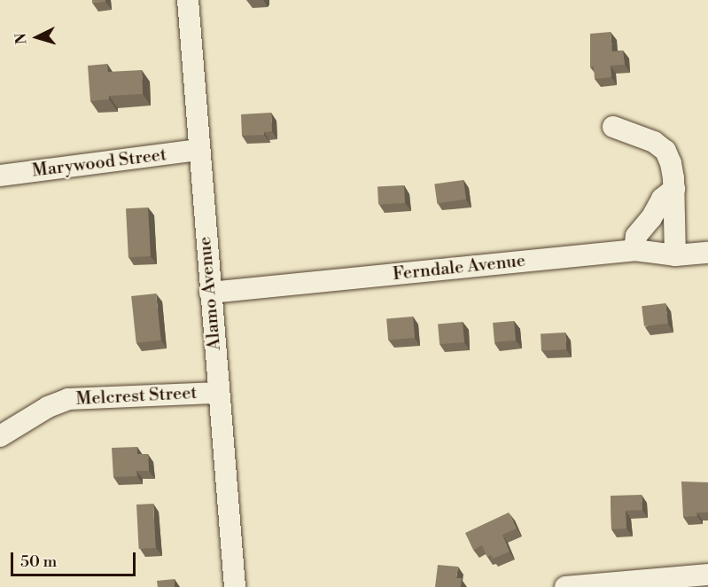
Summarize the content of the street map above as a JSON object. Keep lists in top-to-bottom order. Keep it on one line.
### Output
{"streets":{"street":["Marywood Street","Ferndale Avenue","Alamo Avenue","Melcrest Street"]},"crossings":[["Marywood Street","Alamo Avenue"],["Ferndale Avenue","Alamo Avenue"],["Alamo Avenue","Melcrest Street"]],"scale_bar":"50 m","north":"left"}
